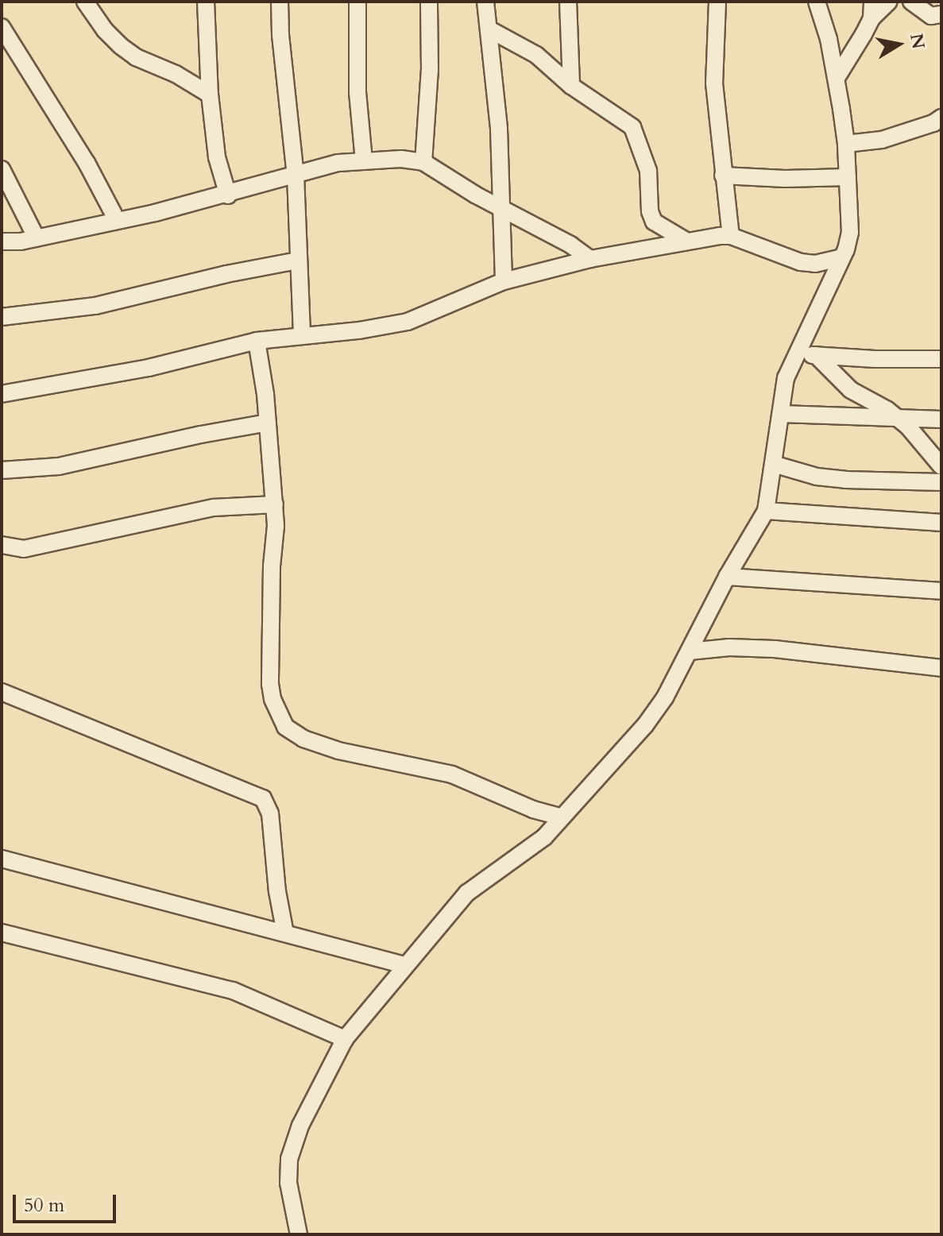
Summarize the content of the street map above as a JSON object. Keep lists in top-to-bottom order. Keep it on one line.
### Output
{"scale_bar":"50 m","north":"right"}
